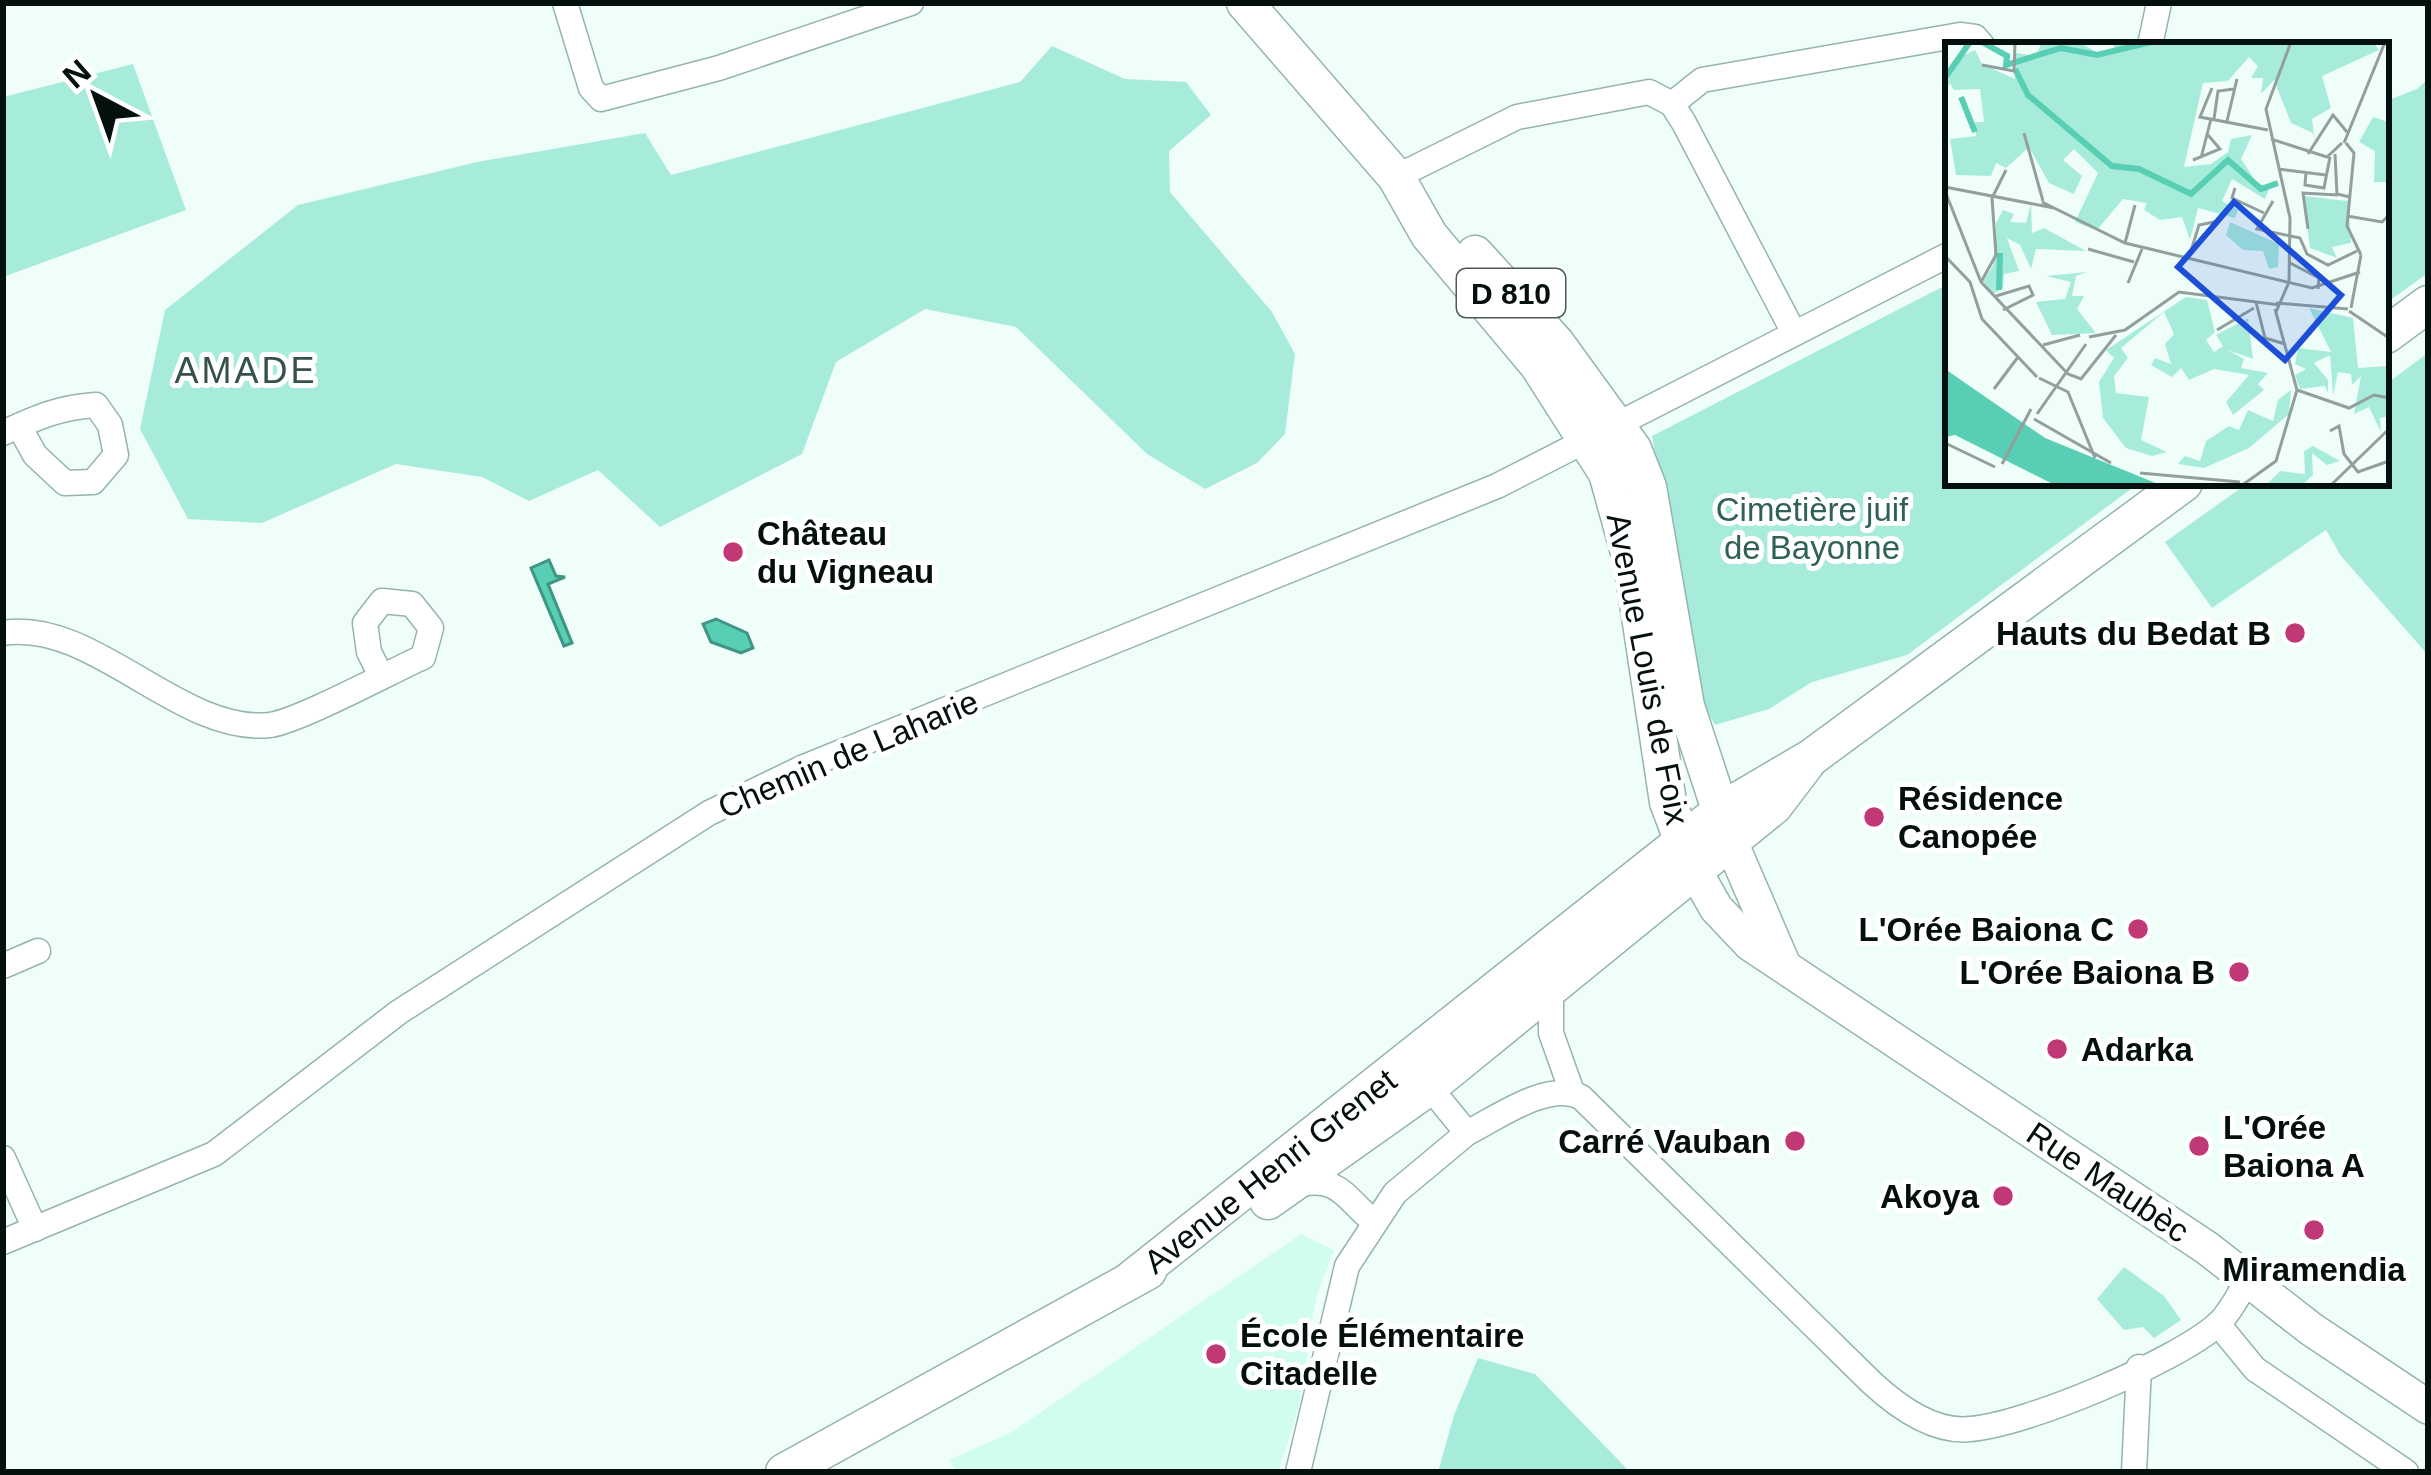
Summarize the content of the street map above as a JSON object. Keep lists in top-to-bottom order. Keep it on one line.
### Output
{"streets":{"main road":["D 810","Avenue Louis de Foix","Avenue Henri Grenet","Rue Maubèc"],"street":["Chemin de Laharie"]},"crossings":[["Avenue Louis de Foix","Chemin de Laharie"],["Avenue Louis de Foix","Avenue Henri Grenet"],["Avenue Louis de Foix","Rue Maubèc"],["Avenue Henri Grenet","Rue Maubèc"]],"districts":["AMADE"],"parks":["Cimetière juif de Bayonne"],"places":["Château du Vigneau","Hauts du Bedat B","Résidence Canopée","L'Orée Baiona C","L'Orée Baiona B","Adarka","Carré Vauban","L'Orée Baiona A","Akoya","Miramendia","École Élémentaire Citadelle"],"north":"top left"}
